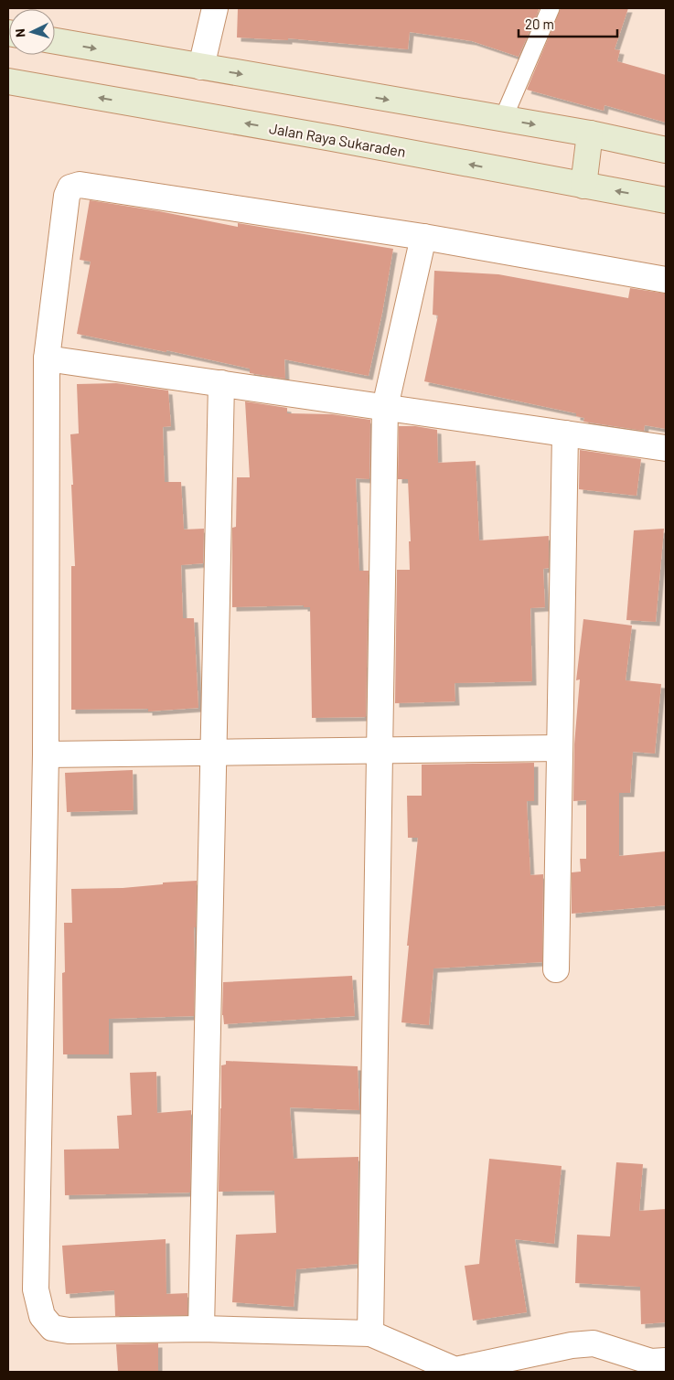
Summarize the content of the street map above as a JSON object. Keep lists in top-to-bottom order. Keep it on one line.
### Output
{"streets":{"main road":["Jalan Raya Sukaraden"]},"scale_bar":"20 m","north":"left"}
